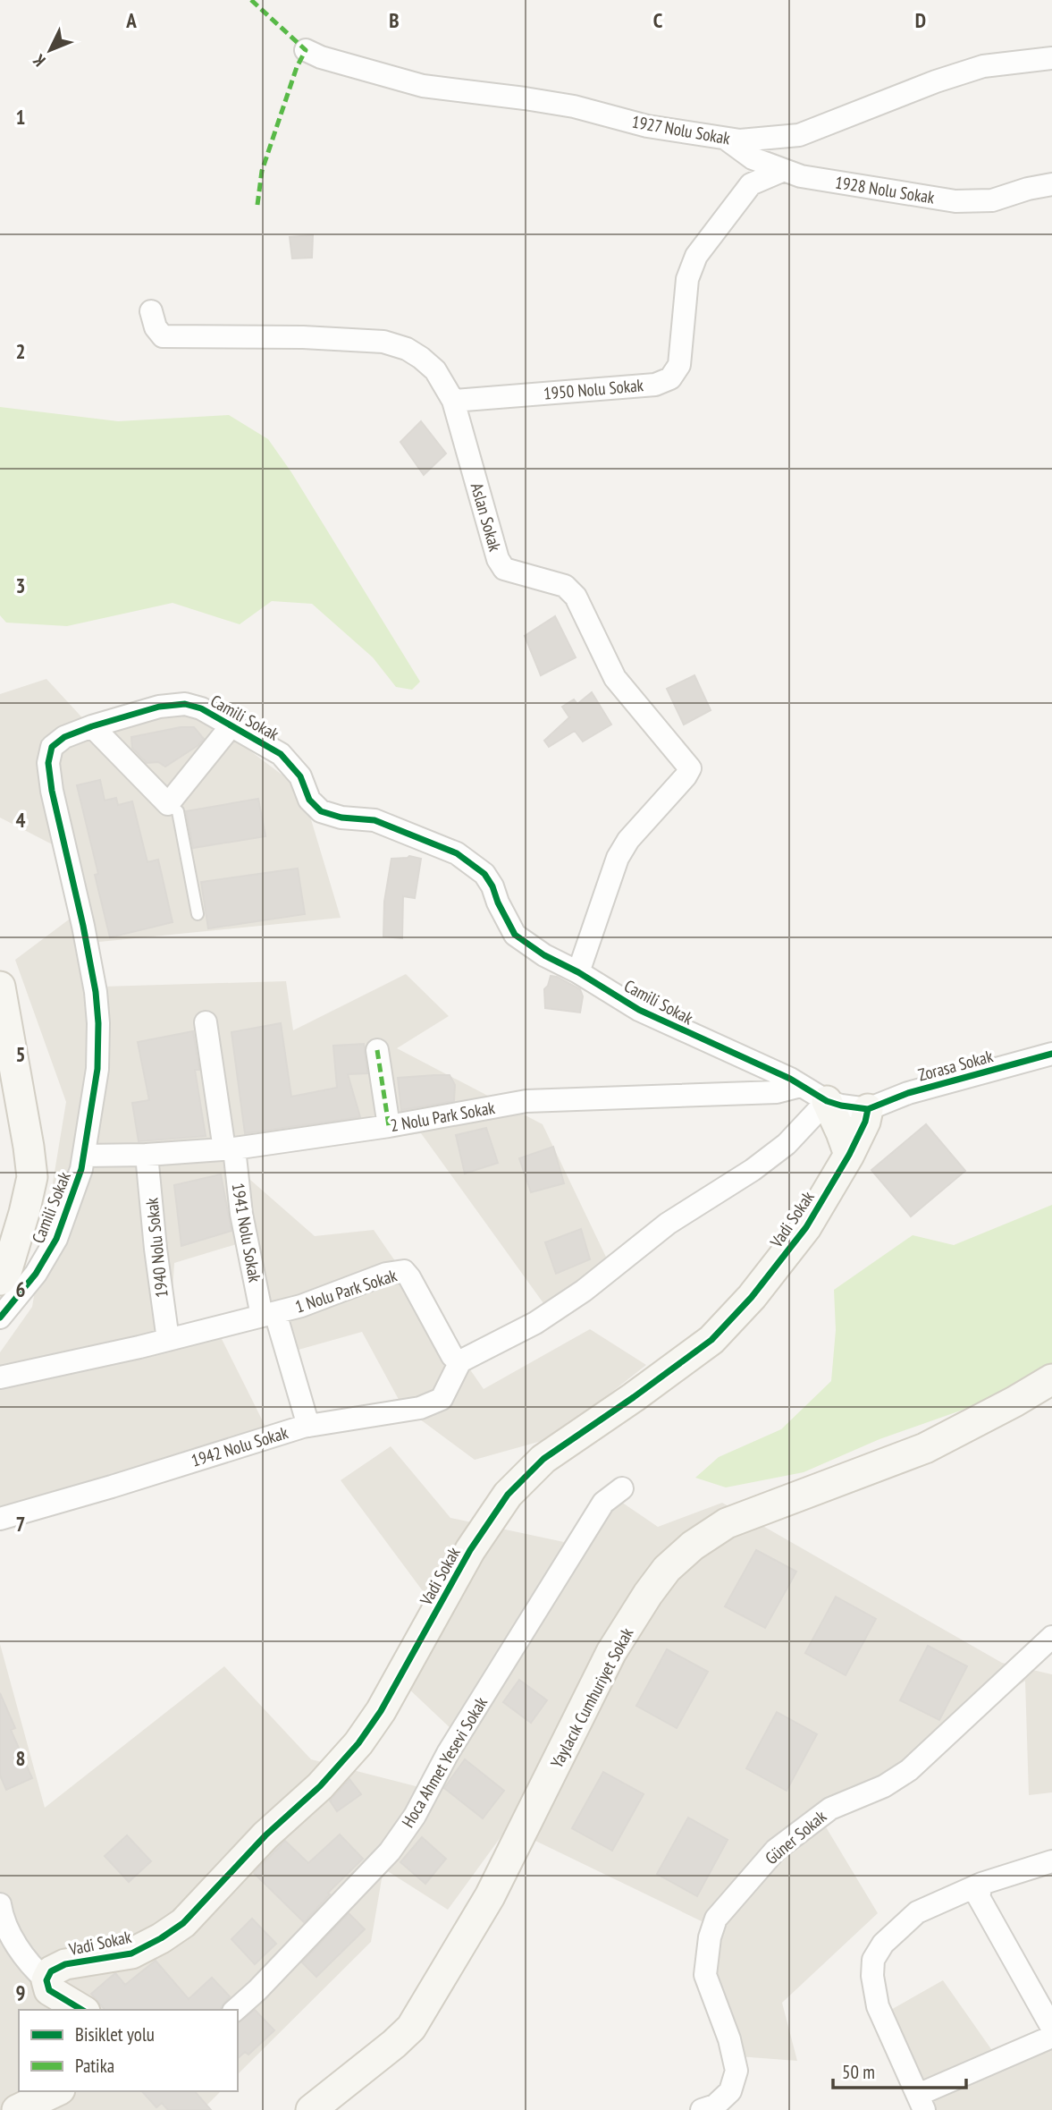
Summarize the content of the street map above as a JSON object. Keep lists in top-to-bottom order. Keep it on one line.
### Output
{"streets":{"street":["1927 Nolu Sokak","1928 Nolu Sokak","1950 Nolu Sokak","Aslan Sokak","Camili Sokak","Zorasa Sokak","2 Nolu Park Sokak","Vadi Sokak","1941 Nolu Sokak","1940 Nolu Sokak","1 Nolu Park Sokak","1942 Nolu Sokak","Yaylacık Cumhuriyet Sokak","Hoca Ahmet Yesevi Sokak","Güner Sokak"]},"crossings":[["1927 Nolu Sokak","1928 Nolu Sokak"],["1928 Nolu Sokak","1950 Nolu Sokak"],["1950 Nolu Sokak","Aslan Sokak"],["Aslan Sokak","Camili Sokak"],["Camili Sokak","Zorasa Sokak"],["Camili Sokak","2 Nolu Park Sokak"],["Camili Sokak","Vadi Sokak"],["Zorasa Sokak","Vadi Sokak"],["2 Nolu Park Sokak","1941 Nolu Sokak"],["2 Nolu Park Sokak","1940 Nolu Sokak"],["1941 Nolu Sokak","1 Nolu Park Sokak"],["1941 Nolu Sokak","1942 Nolu Sokak"],["1940 Nolu Sokak","1 Nolu Park Sokak"],["1 Nolu Park Sokak","1942 Nolu Sokak"]],"legend":["Bisiklet yolu","Patika"],"scale_bar":"50 m","north":"bottom left","grid":{"columns":["A","B","C","D"],"rows":["1","2","3","4","5","6","7","8","9"]}}
